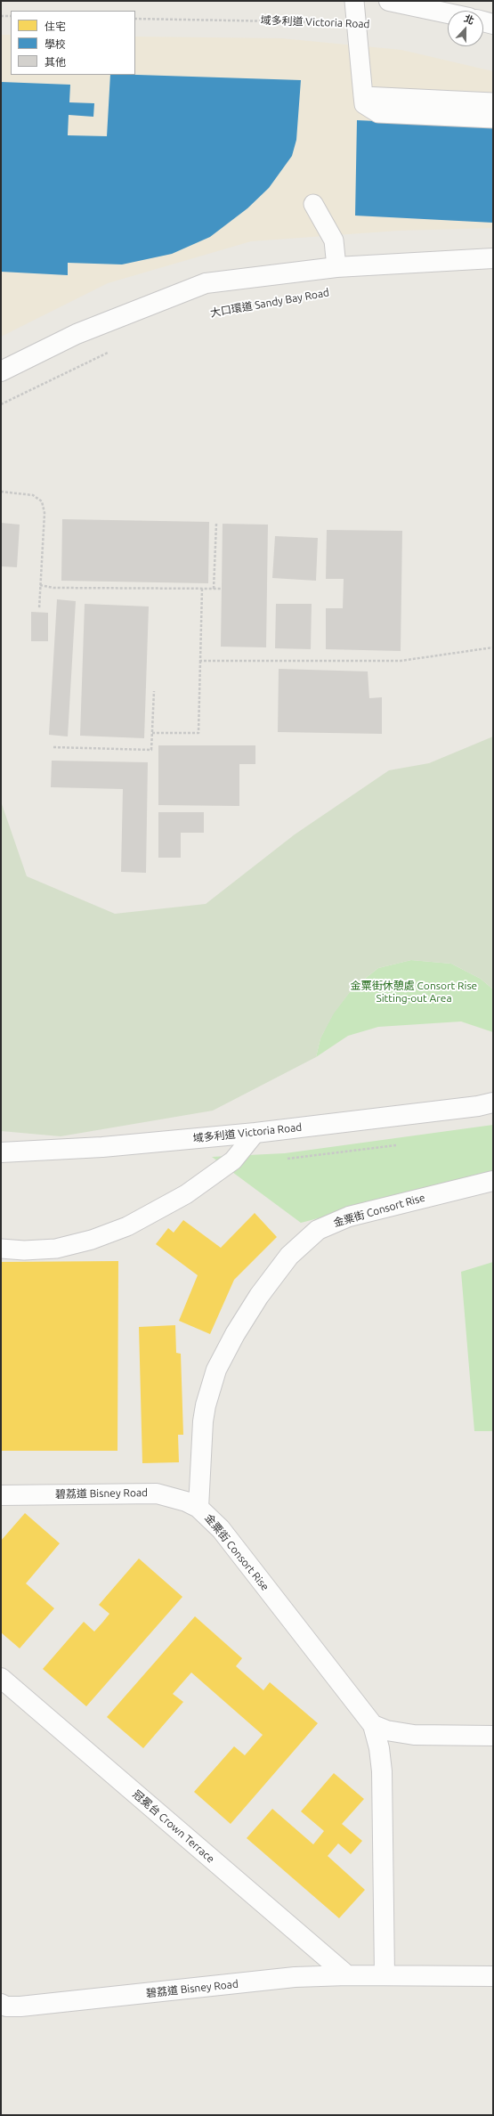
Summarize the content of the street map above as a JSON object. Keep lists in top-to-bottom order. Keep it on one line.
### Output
{"streets":{"street":["域多利道 Victoria Road","金粟街 Consort Rise","碧荔道 Bisney Road","冠冕台 Crown Terrace"]},"crossings":[["金粟街 Consort Rise","碧荔道 Bisney Road"],["碧荔道 Bisney Road","冠冕台 Crown Terrace"]],"parks":["金粟街休憩處 Consort Rise Sitting-out Area"],"legend":["住宅","學校","其他"],"north":"top"}
